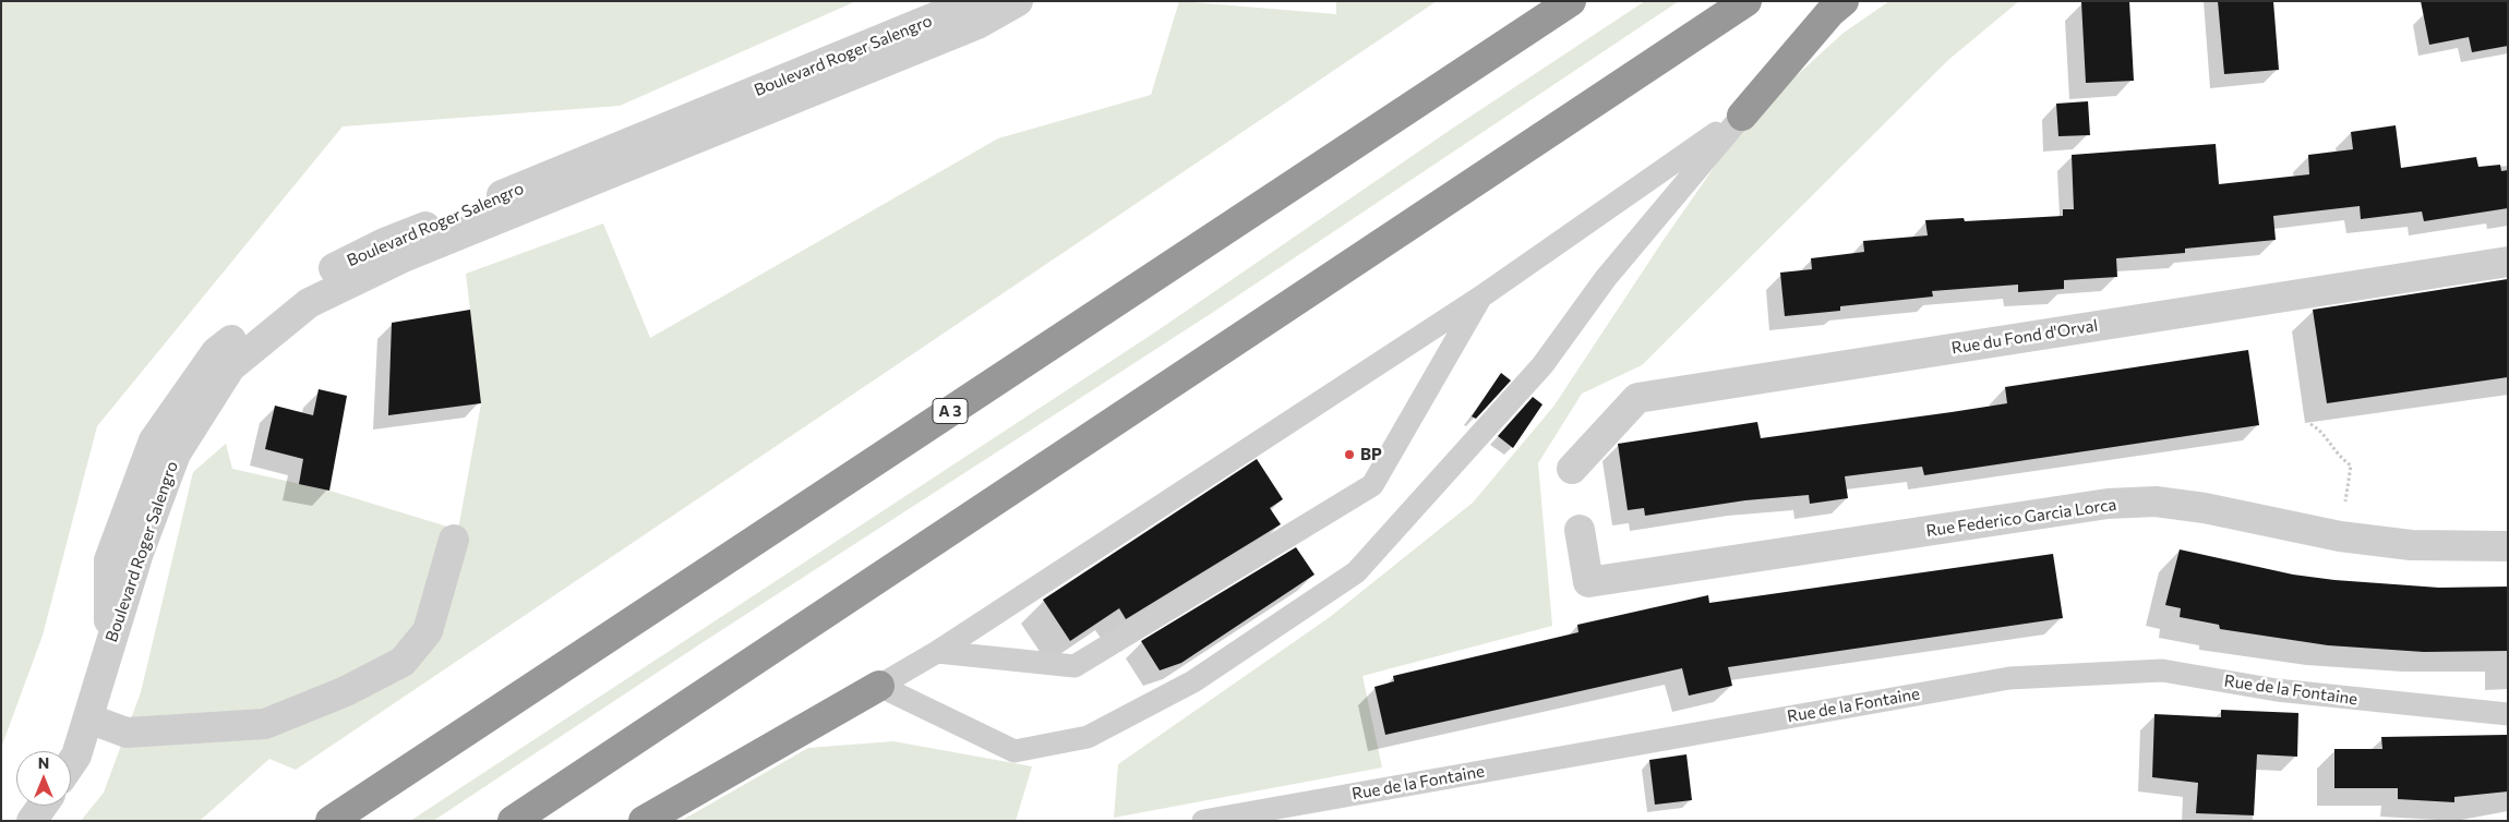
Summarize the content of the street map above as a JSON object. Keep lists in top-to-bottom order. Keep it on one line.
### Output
{"streets":{"highway":["A 3"],"street":["Boulevard Roger Salengro","Rue du Fond d'Orval","Rue Federico Garcia Lorca"],"lane":["Rue de la Fontaine"]},"places":["BP"],"north":"top"}
